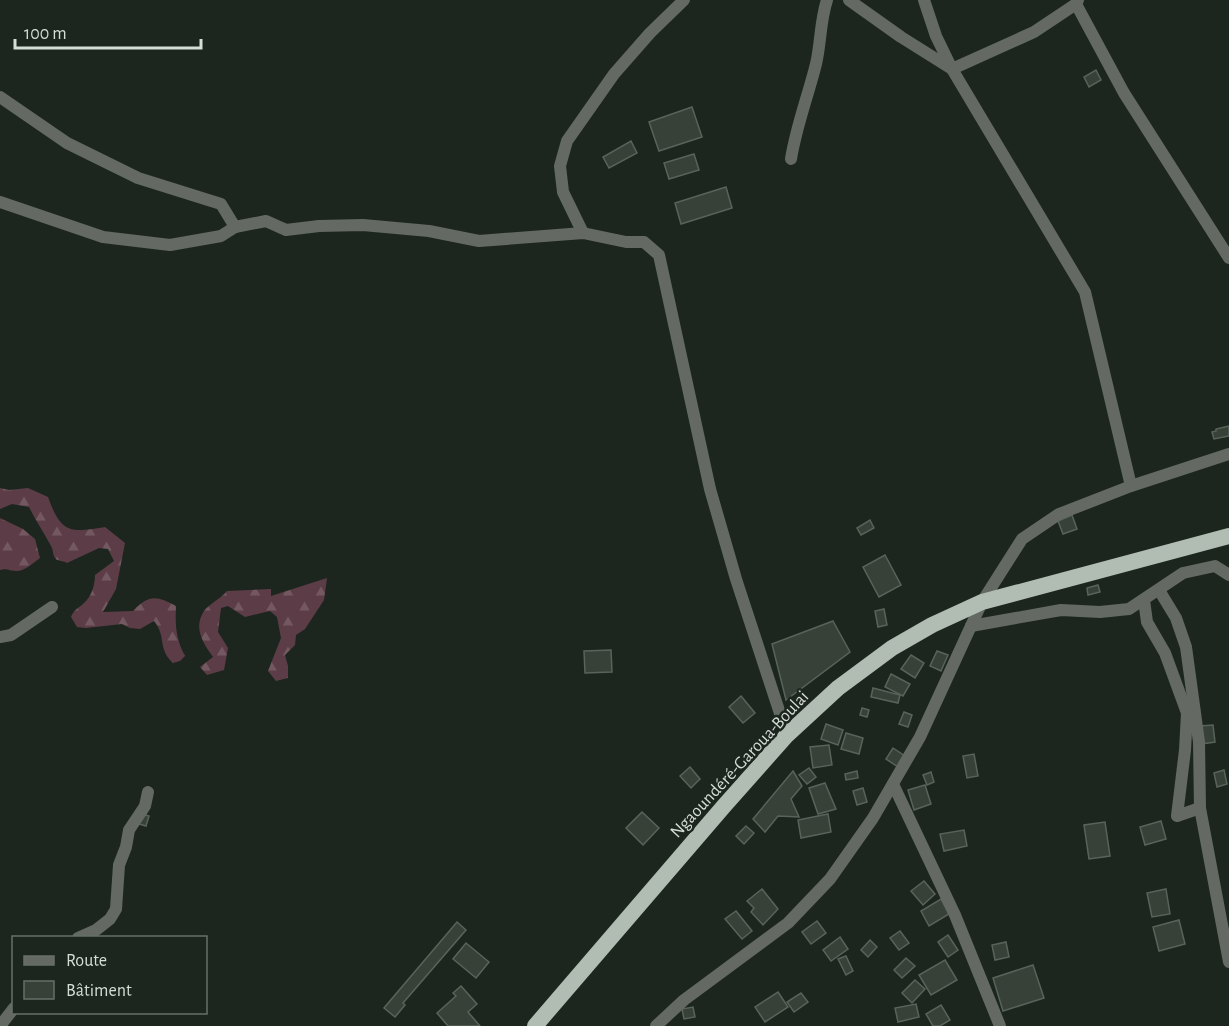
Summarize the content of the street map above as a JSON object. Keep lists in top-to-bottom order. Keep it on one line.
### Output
{"streets":{"highway":["Ngaoundéré-Garoua-Boulai"]},"legend":["Route","Bâtiment"],"scale_bar":"100 m"}
